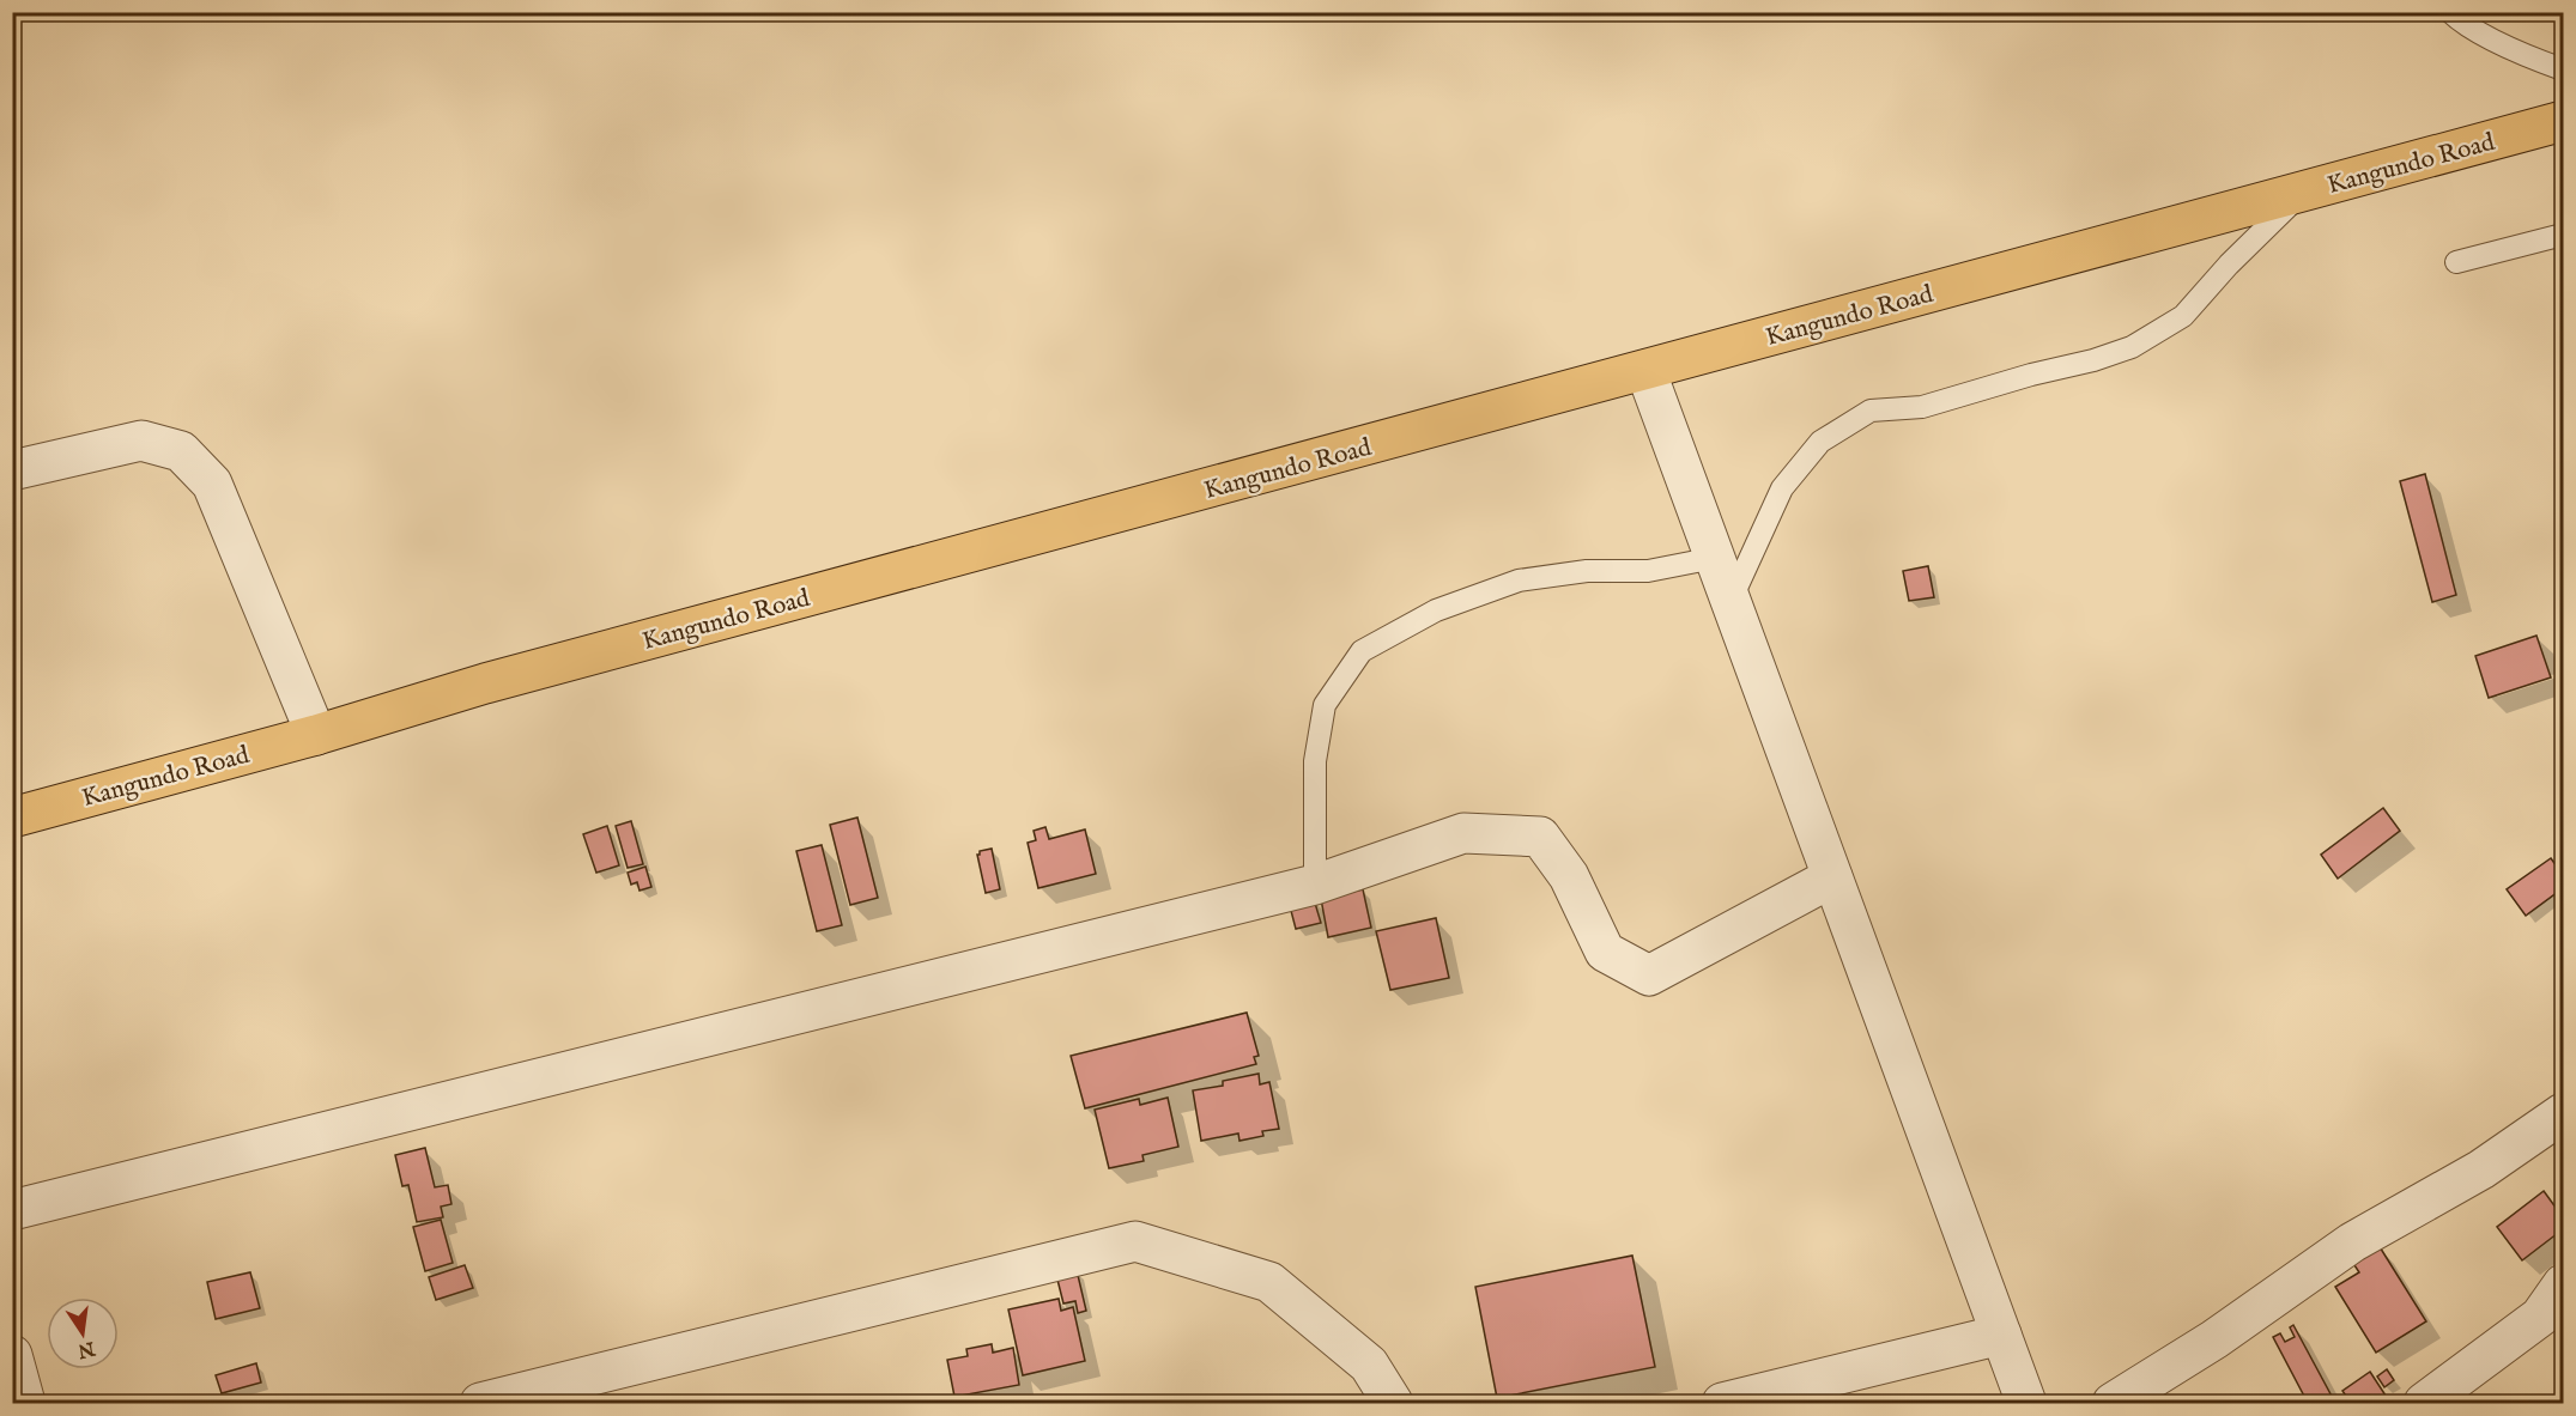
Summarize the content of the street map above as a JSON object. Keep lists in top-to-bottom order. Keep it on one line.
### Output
{"streets":{"highway":["Kangundo Road"]},"north":"bottom"}
